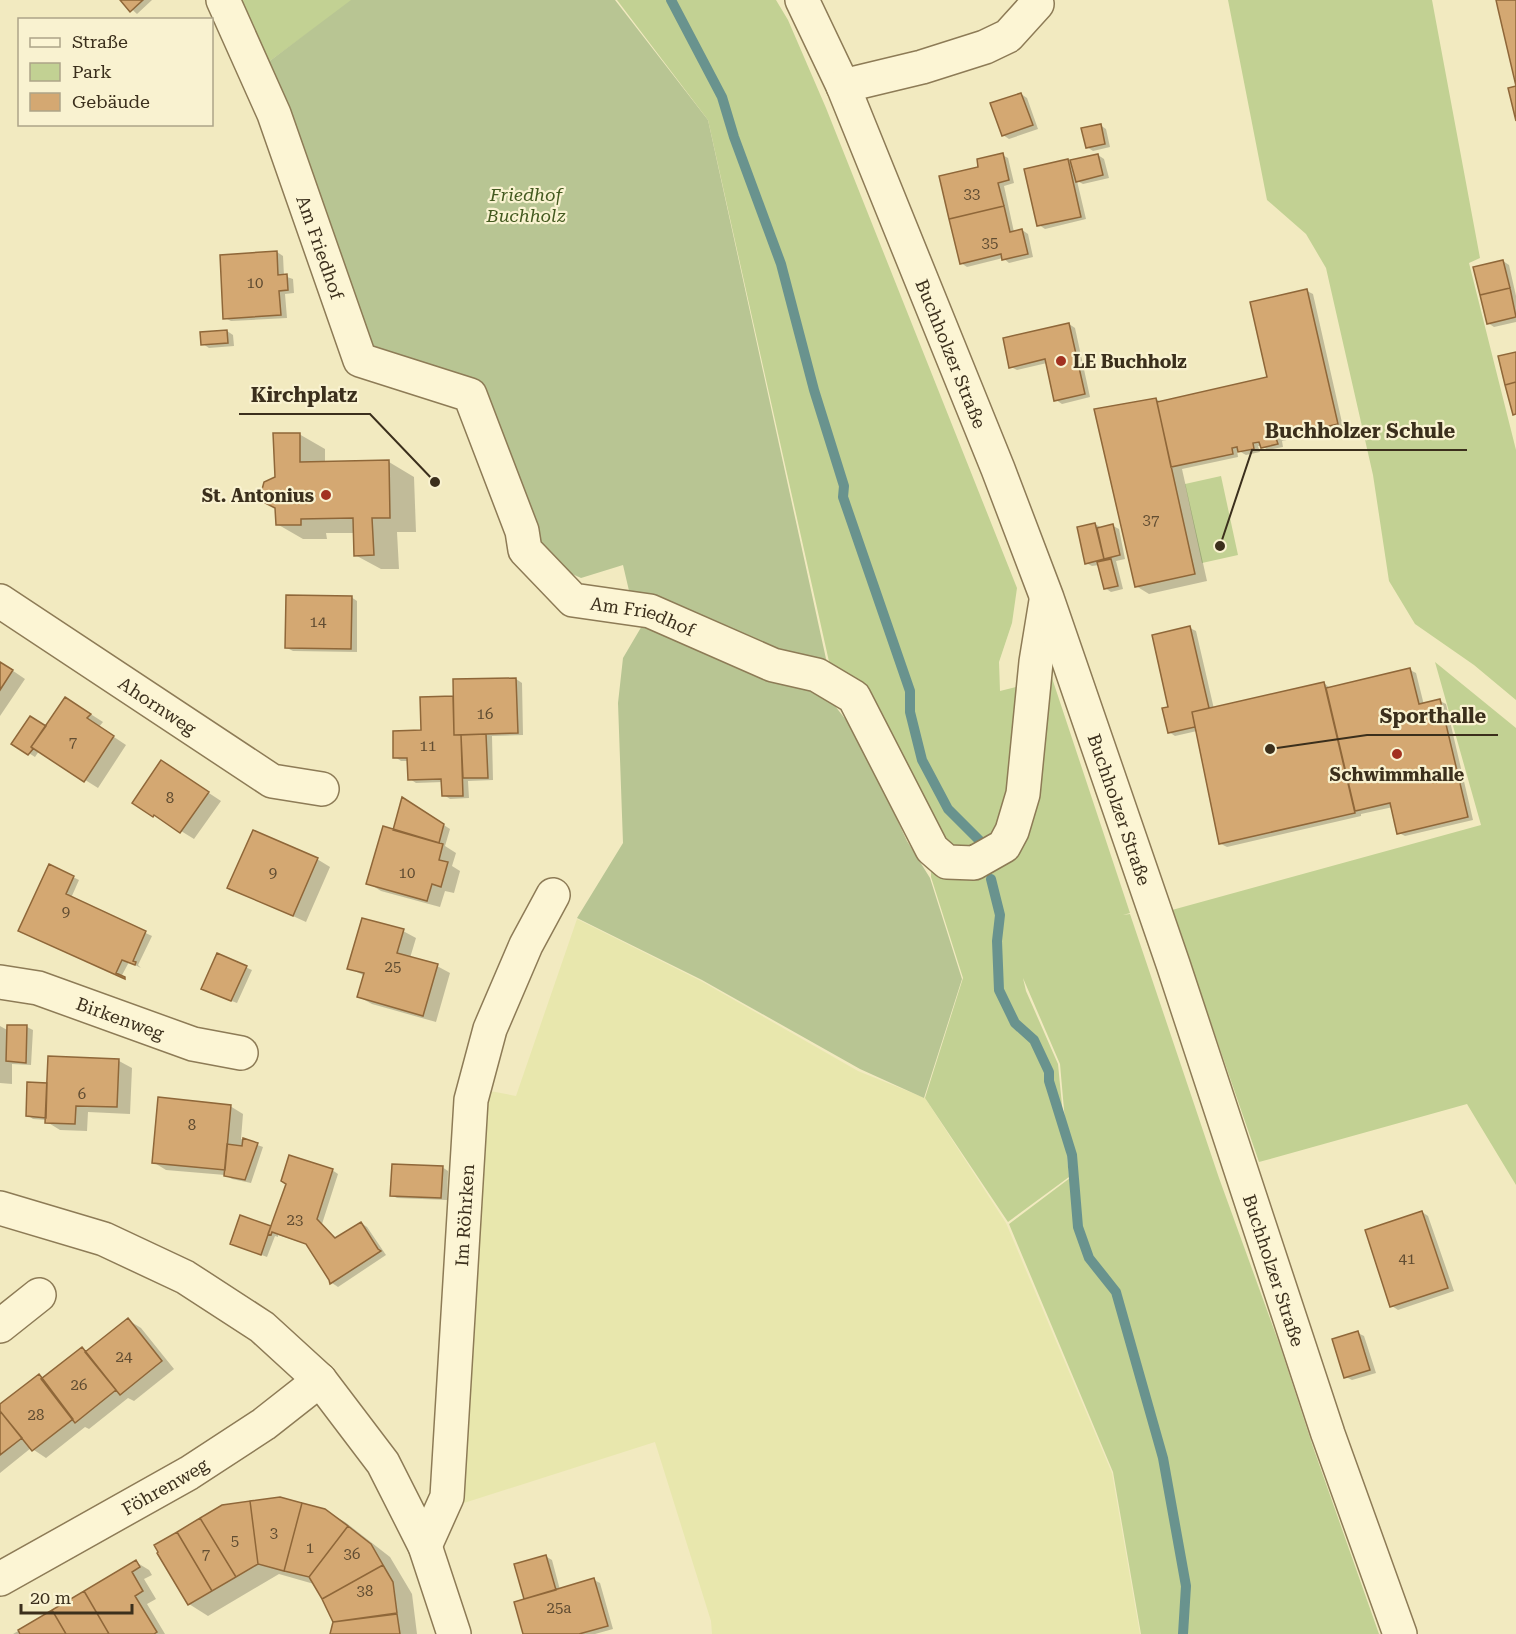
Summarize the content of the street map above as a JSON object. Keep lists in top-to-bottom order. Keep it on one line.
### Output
{"streets":{"street":["Am Friedhof","Buchholzer Straße","Ahornweg","Birkenweg","Im Röhrken","Föhrenweg"]},"crossings":[["Am Friedhof","Buchholzer Straße"]],"parks":["Friedhof Buchholz"],"places":["LE Buchholz","Kirchplatz","St. Antonius","Buchholzer Schule","Sporthalle","Schwimmhalle"],"house_numbers":["33","35","10","37","14","16","7","11","8","9","10","9","25","6","8","23","41","24","26","28","3","5","1","7","36","38","25a"],"legend":["Straße","Park","Gebäude"],"scale_bar":"20 m"}
